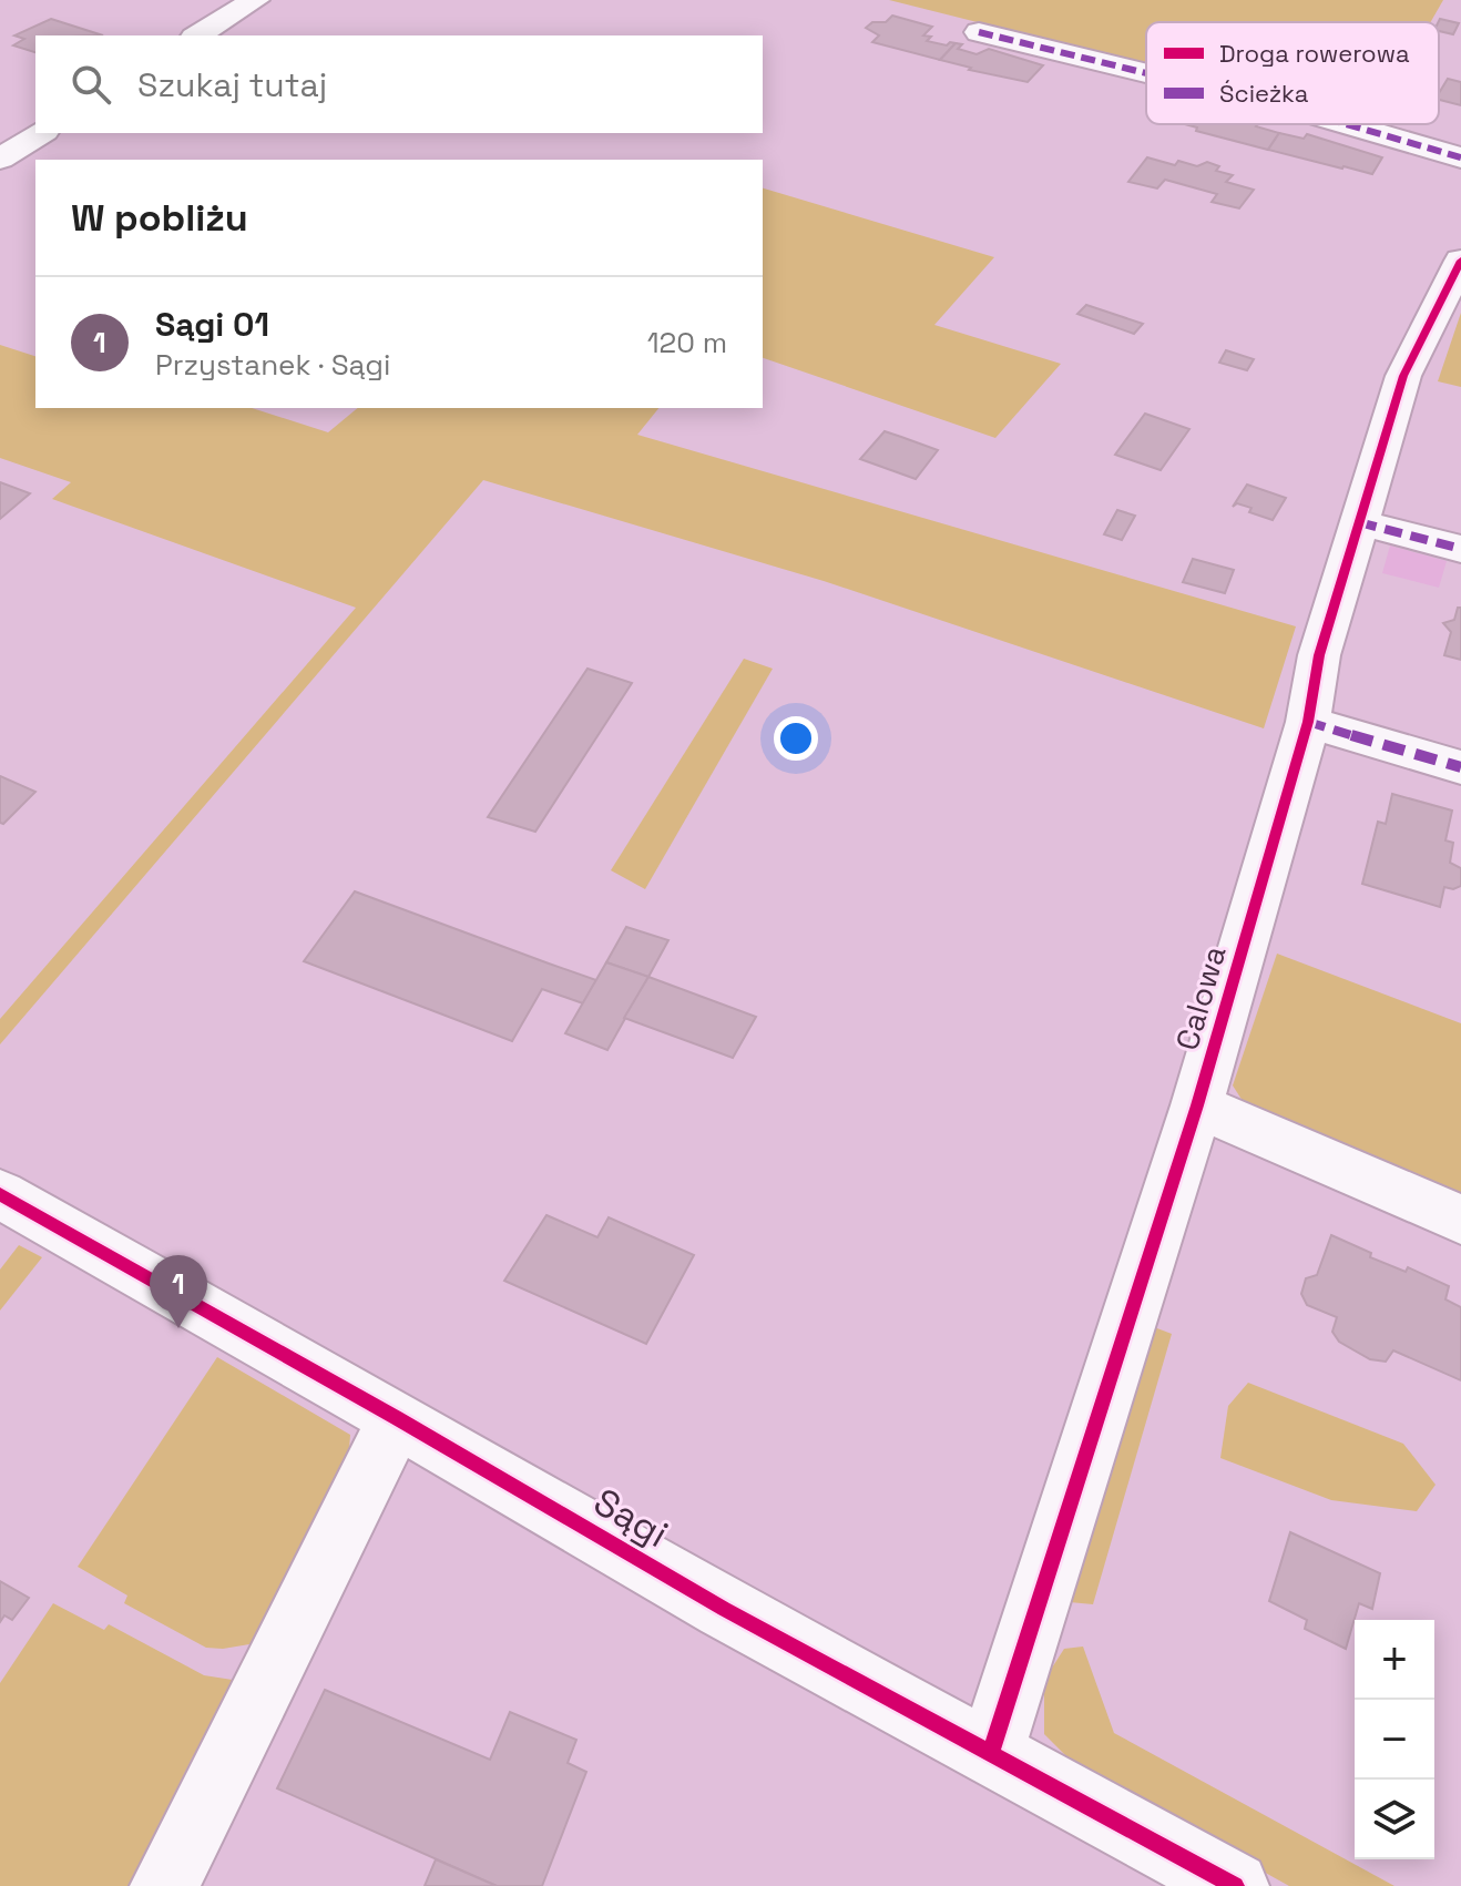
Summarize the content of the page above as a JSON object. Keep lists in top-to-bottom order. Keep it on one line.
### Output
{"streets":{"street":["Calowa","Sągi"]},"crossings":[["Calowa","Sągi"]],"legend":["Droga rowerowa","Ścieżka"],"page":{"search":"Szukaj tutaj","heading":"W pobliżu","list":[{"mark":"1","name":"Sągi 01","note":"Przystanek · Sągi","value":"120 m"}],"pins":"1","map_buttons":["+","−"]}}
